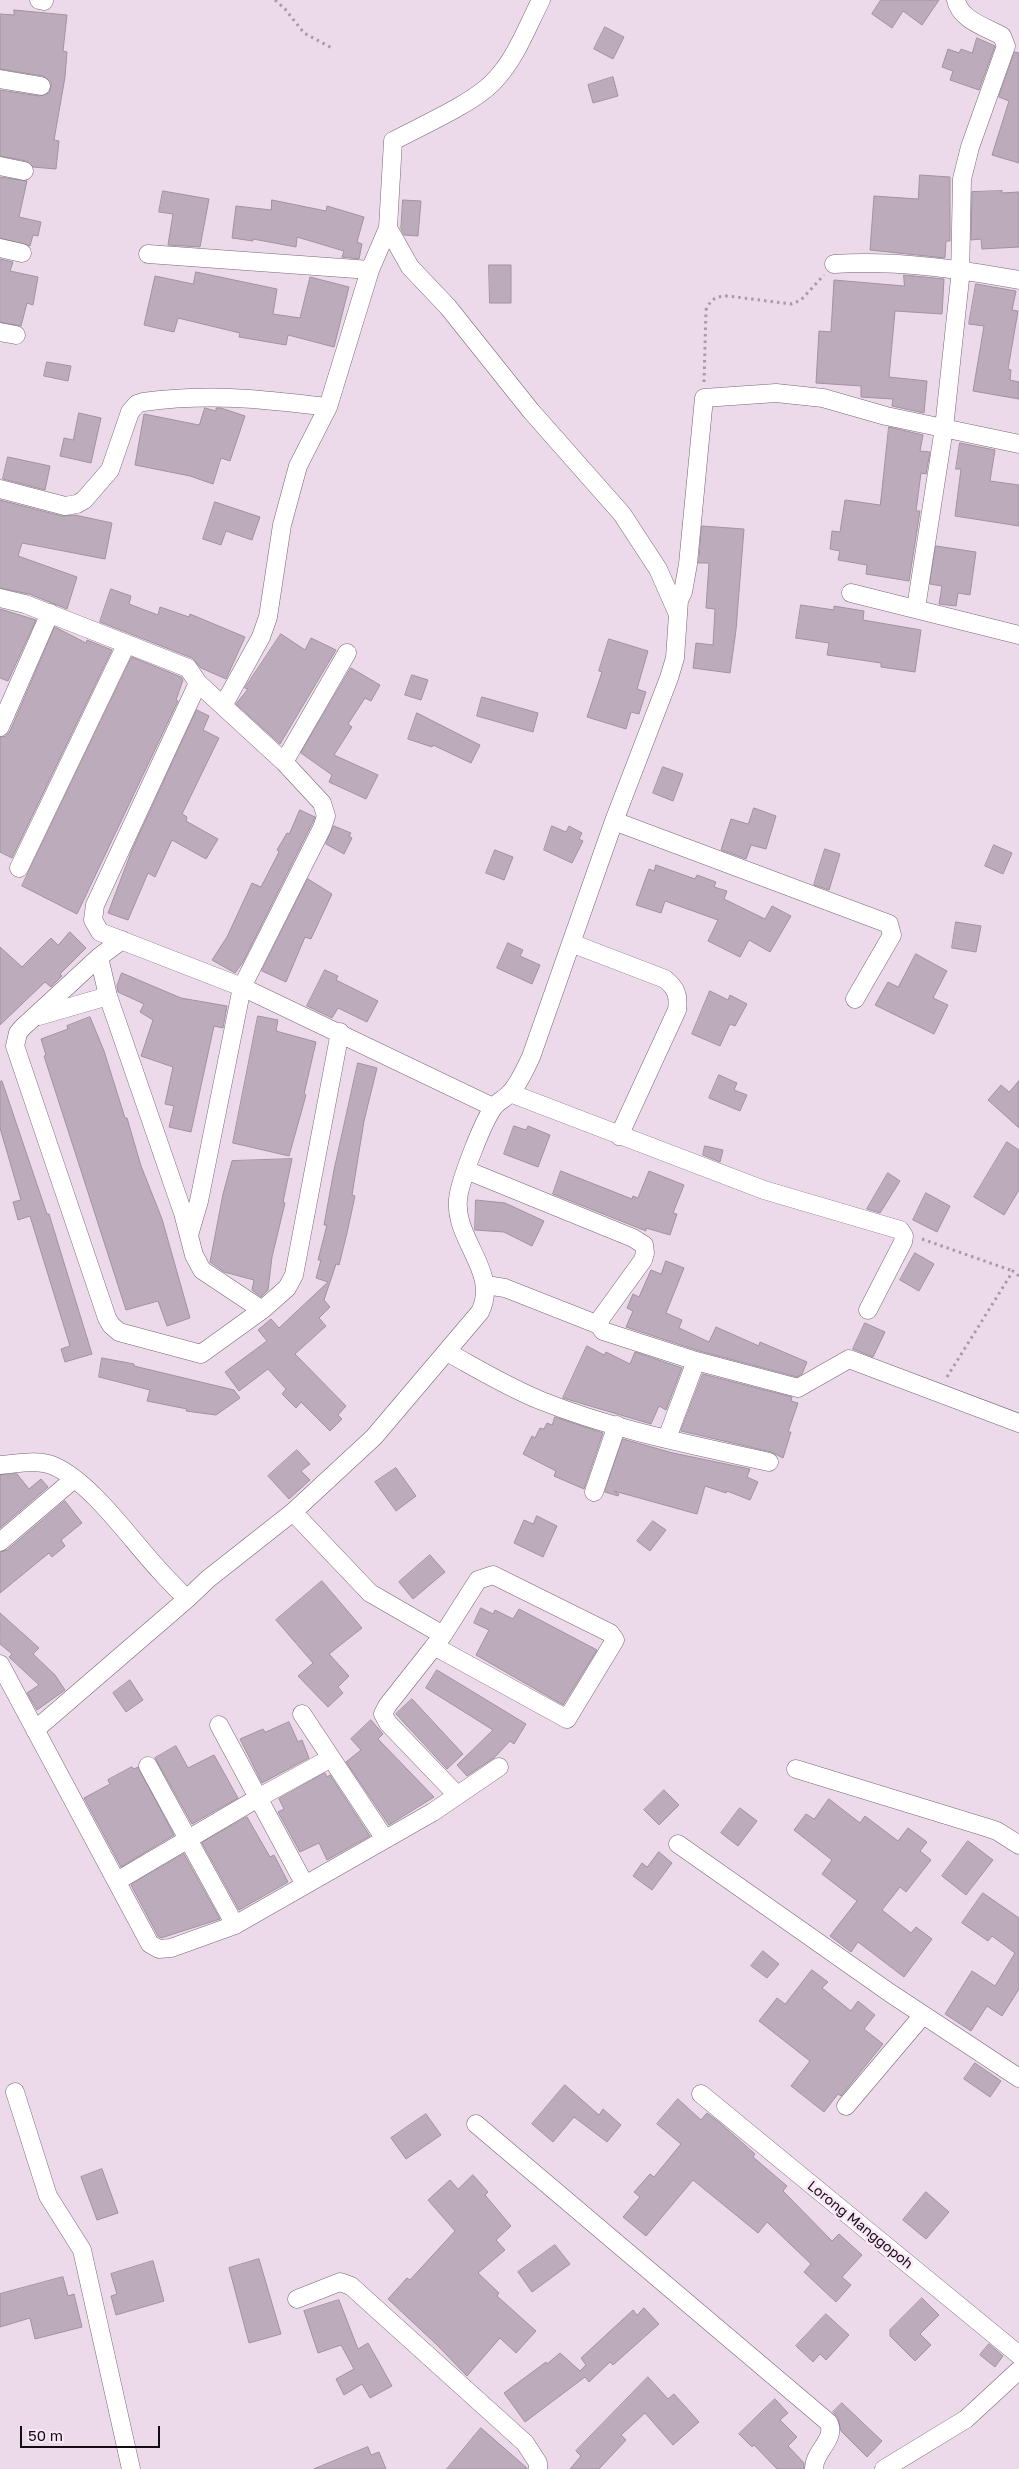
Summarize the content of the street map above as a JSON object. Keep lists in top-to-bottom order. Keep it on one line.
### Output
{"streets":{"street":["Lorong Manggopoh"]},"scale_bar":"50 m"}
